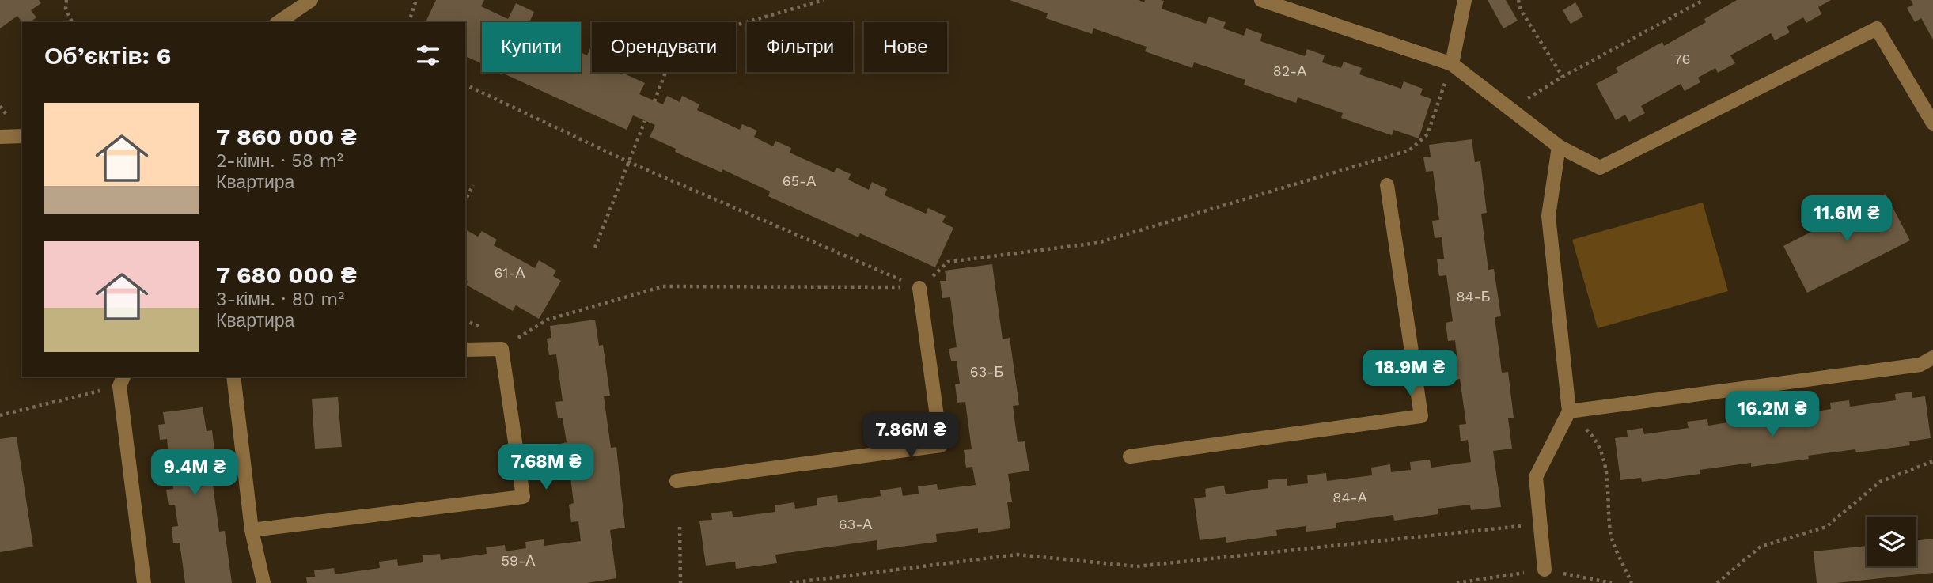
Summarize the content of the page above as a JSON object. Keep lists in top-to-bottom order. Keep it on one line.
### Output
{"house_numbers":["76","82-А","65-А","61-А","84-Б","63-Б","84-А","63-А","59-А"],"page":{"chip":["Купити","Орендувати","Фільтри","Нове"],"heading":"Об’єктів: 6","list":[{"name":"7 860 000 ₴","note":"2-кімн. · 58 m² · Квартира"},{"name":"7 680 000 ₴","note":"3-кімн. · 80 m² · Квартира"}],"price":["11.6M ₴","18.9M ₴","16.2M ₴","7.86M ₴","7.68M ₴","9.4M ₴"]}}
